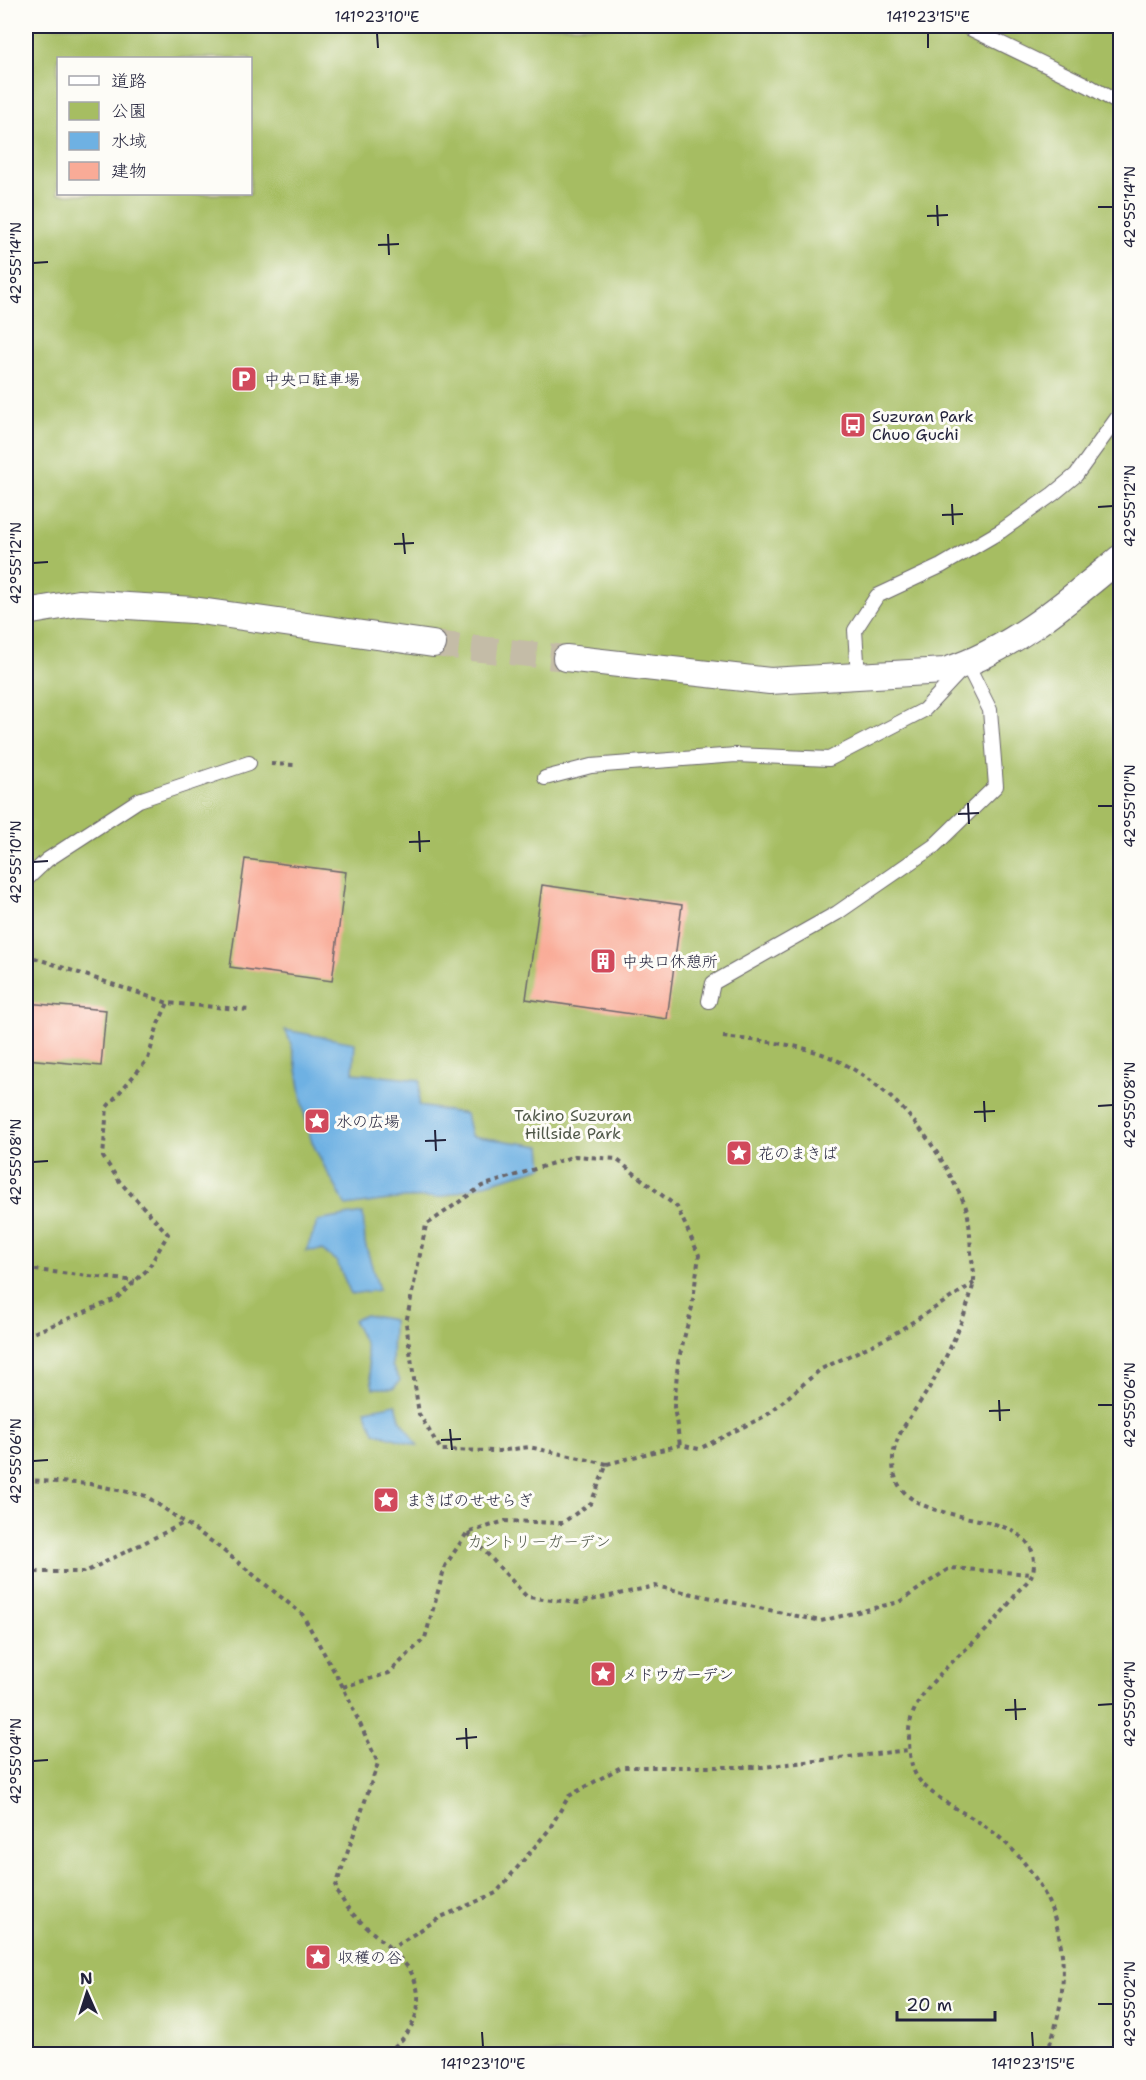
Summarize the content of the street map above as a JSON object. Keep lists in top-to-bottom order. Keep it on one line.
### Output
{"parks":["Takino Suzuran Hillside Park","カントリーガーデン"],"places":{"parking":["中央口駐車場"],"bus stop":["Suzuran Park Chuo Guchi"],"building":["中央口休憩所"],"place":["水の広場","花のまきば","まきばのせせらぎ","メドウガーデン","収穫の谷"]},"legend":["道路","公園","水域","建物"],"scale_bar":"20 m","north":"top","coordinates":["141°23'10\"E","141°23'15\"E","42°55'14\"N","42°55'12\"N","42°55'10\"N","42°55'08\"N","42°55'06\"N","42°55'04\"N","42°55'02\"N"]}
